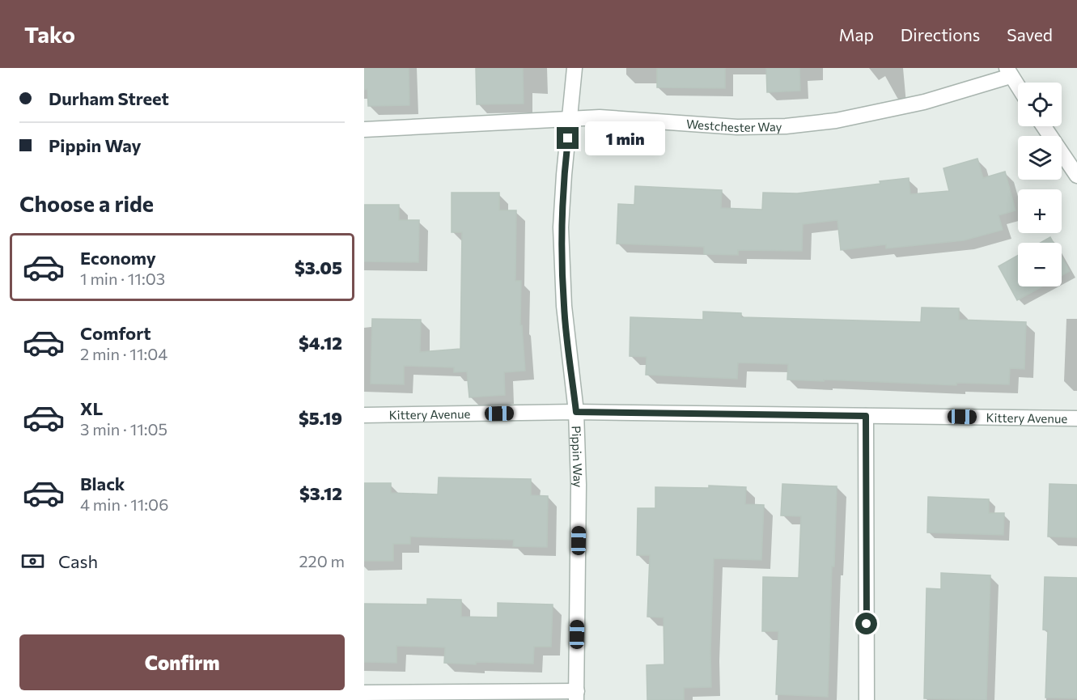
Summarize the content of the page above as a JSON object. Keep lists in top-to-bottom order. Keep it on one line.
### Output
{"streets":{"street":["Westchester Way","Kittery Avenue","Pippin Way"]},"crossings":[["Westchester Way","Pippin Way"],["Kittery Avenue","Pippin Way"]],"page":{"header":"Tako","nav":["Map","Directions","Saved"],"banner":["Durham Street","Pippin Way"],"map_buttons":["+","−"],"bubble":"1 min","heading":"Choose a ride","list":[{"name":"Economy","note":"1 min · 11:03","value":"$3.05"},{"name":"Comfort","note":"2 min · 11:04","value":"$4.12"},{"name":"XL","note":"3 min · 11:05","value":"$5.19"},{"name":"Black","note":"4 min · 11:06","value":"$3.12"}],"pay":["Cash","220 m"],"buttons":"Confirm"}}
